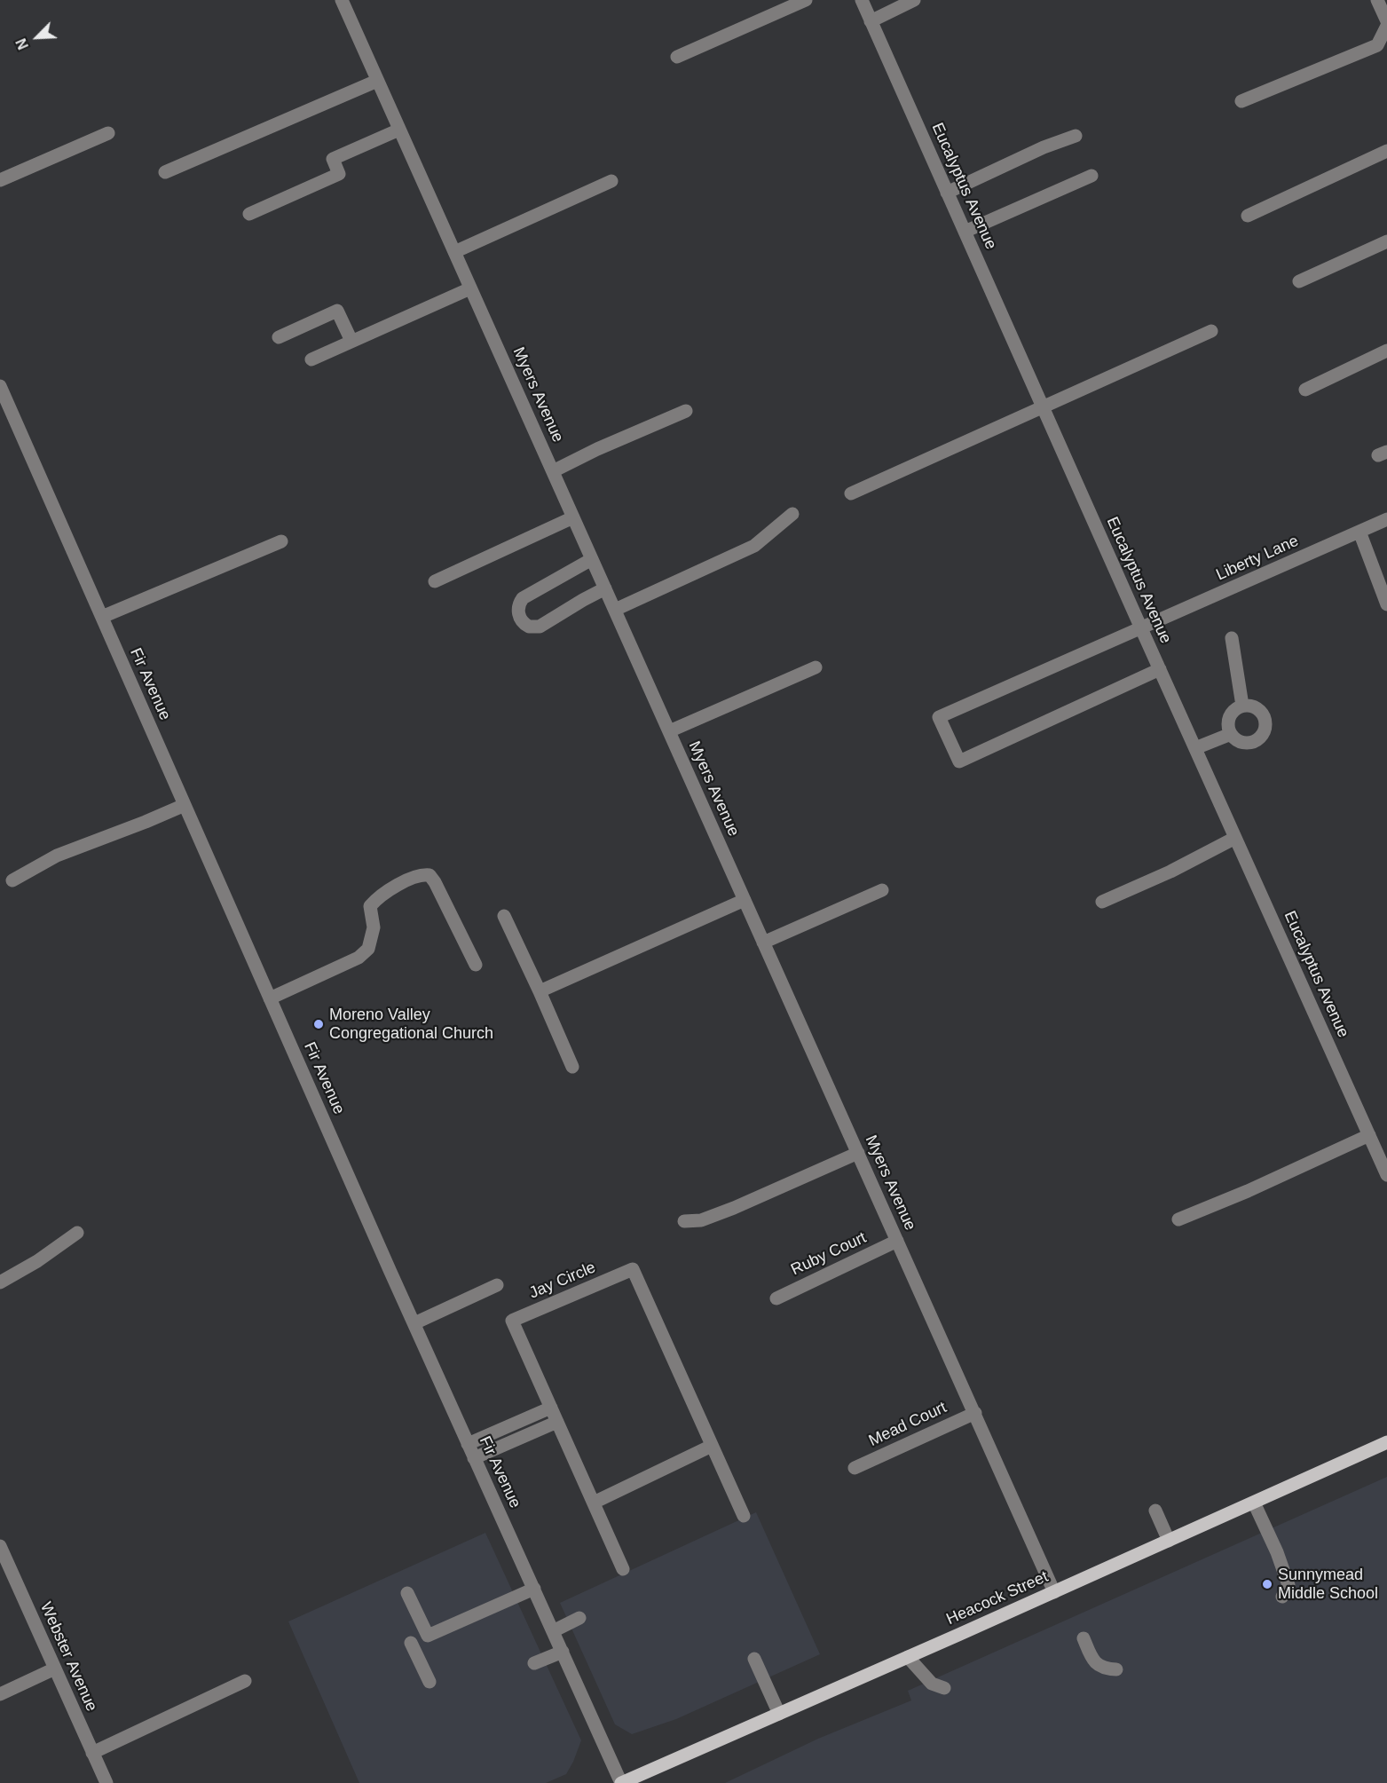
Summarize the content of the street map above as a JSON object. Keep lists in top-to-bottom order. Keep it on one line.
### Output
{"streets":{"main road":["Heacock Street"],"street":["Eucalyptus Avenue","Myers Avenue","Liberty Lane","Fir Avenue","Ruby Court","Jay Circle","Mead Court","Webster Avenue"]},"crossings":[["Eucalyptus Avenue","Liberty Lane"],["Myers Avenue","Ruby Court"],["Myers Avenue","Mead Court"],["Myers Avenue","Heacock Street"],["Fir Avenue","Heacock Street"]],"places":["Moreno Valley Congregational Church","Sunnymead Middle School"],"north":"bottom left"}
